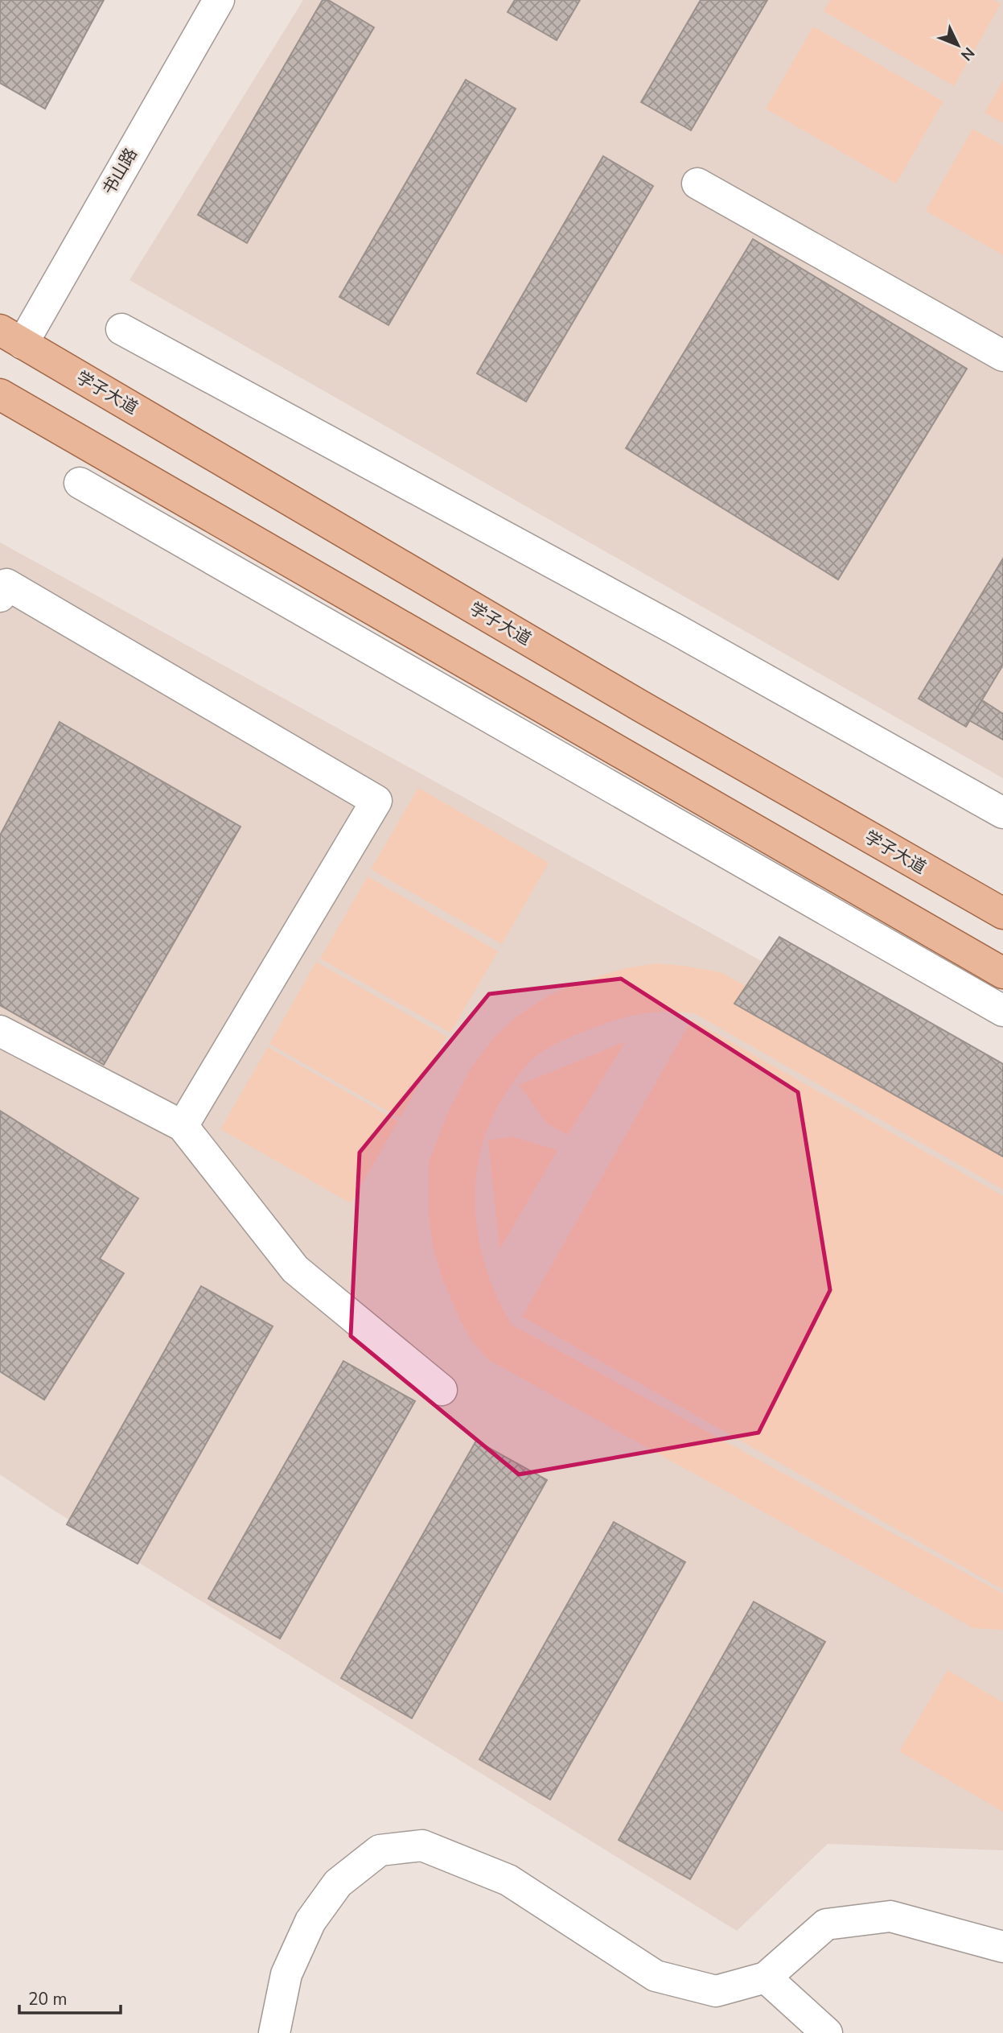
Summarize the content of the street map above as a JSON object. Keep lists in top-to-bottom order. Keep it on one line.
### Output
{"streets":{"main road":["学子大道"],"street":["书山路"]},"crossings":[["书山路","学子大道"]],"scale_bar":"20 m","north":"bottom right"}
